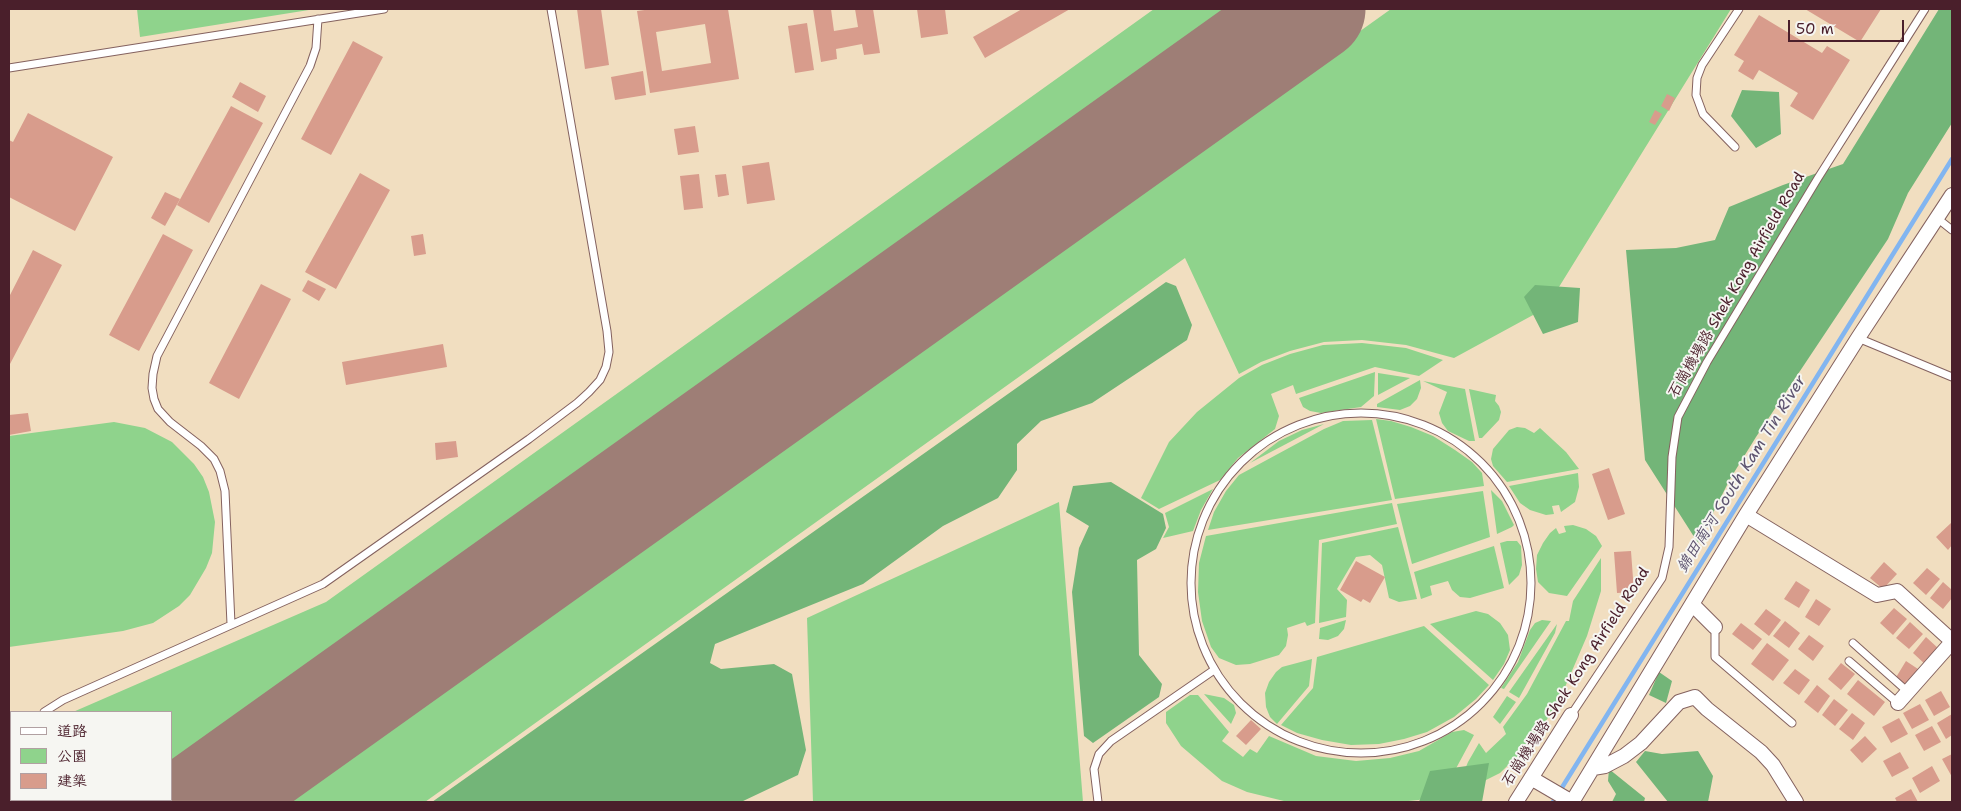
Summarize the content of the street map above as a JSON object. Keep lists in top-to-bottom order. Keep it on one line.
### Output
{"streets":{"street":["石崗機場路 Shek Kong Airfield Road"]},"water":["錦田南河 South Kam Tin River"],"legend":["道路","公園","建築"],"scale_bar":"50 m"}
